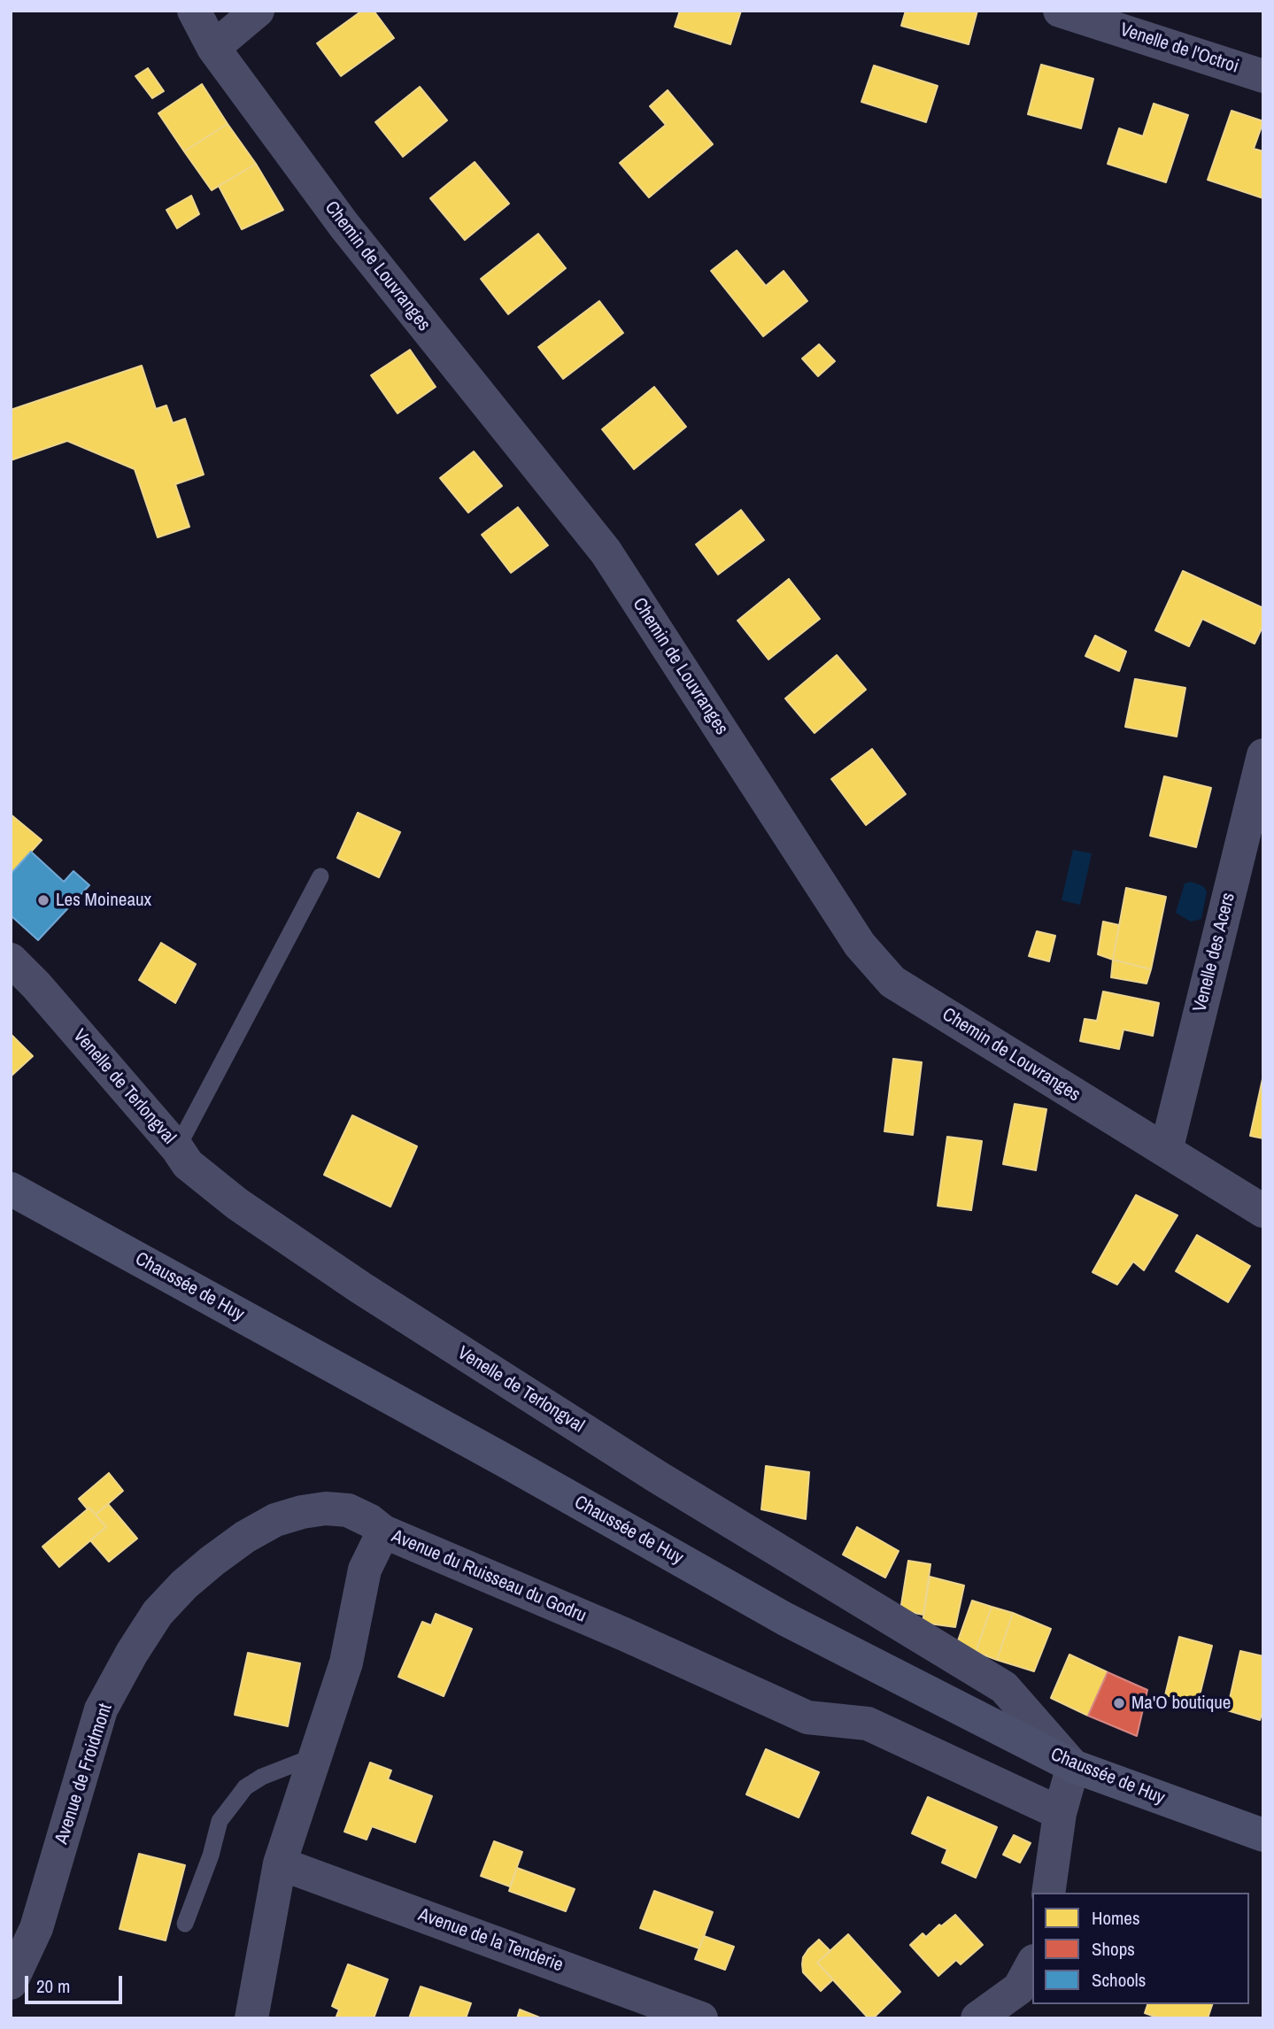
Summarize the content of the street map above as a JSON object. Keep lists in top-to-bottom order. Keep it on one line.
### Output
{"streets":{"main road":["Chaussée de Huy"],"street":["Venelle de l'Octroi","Chemin de Louvranges","Venelle des Acers","Venelle de Terlongval","Avenue du Ruisseau du Godru","Avenue de Froidmont","Avenue de la Tenderie"]},"crossings":[["Chemin de Louvranges","Venelle des Acers"],["Venelle de Terlongval","Chaussée de Huy"],["Avenue du Ruisseau du Godru","Avenue de Froidmont"],["Avenue du Ruisseau du Godru","Avenue de la Tenderie"]],"places":["Les Moineaux","Ma'O boutique"],"legend":["Homes","Shops","Schools"],"scale_bar":"20 m"}
